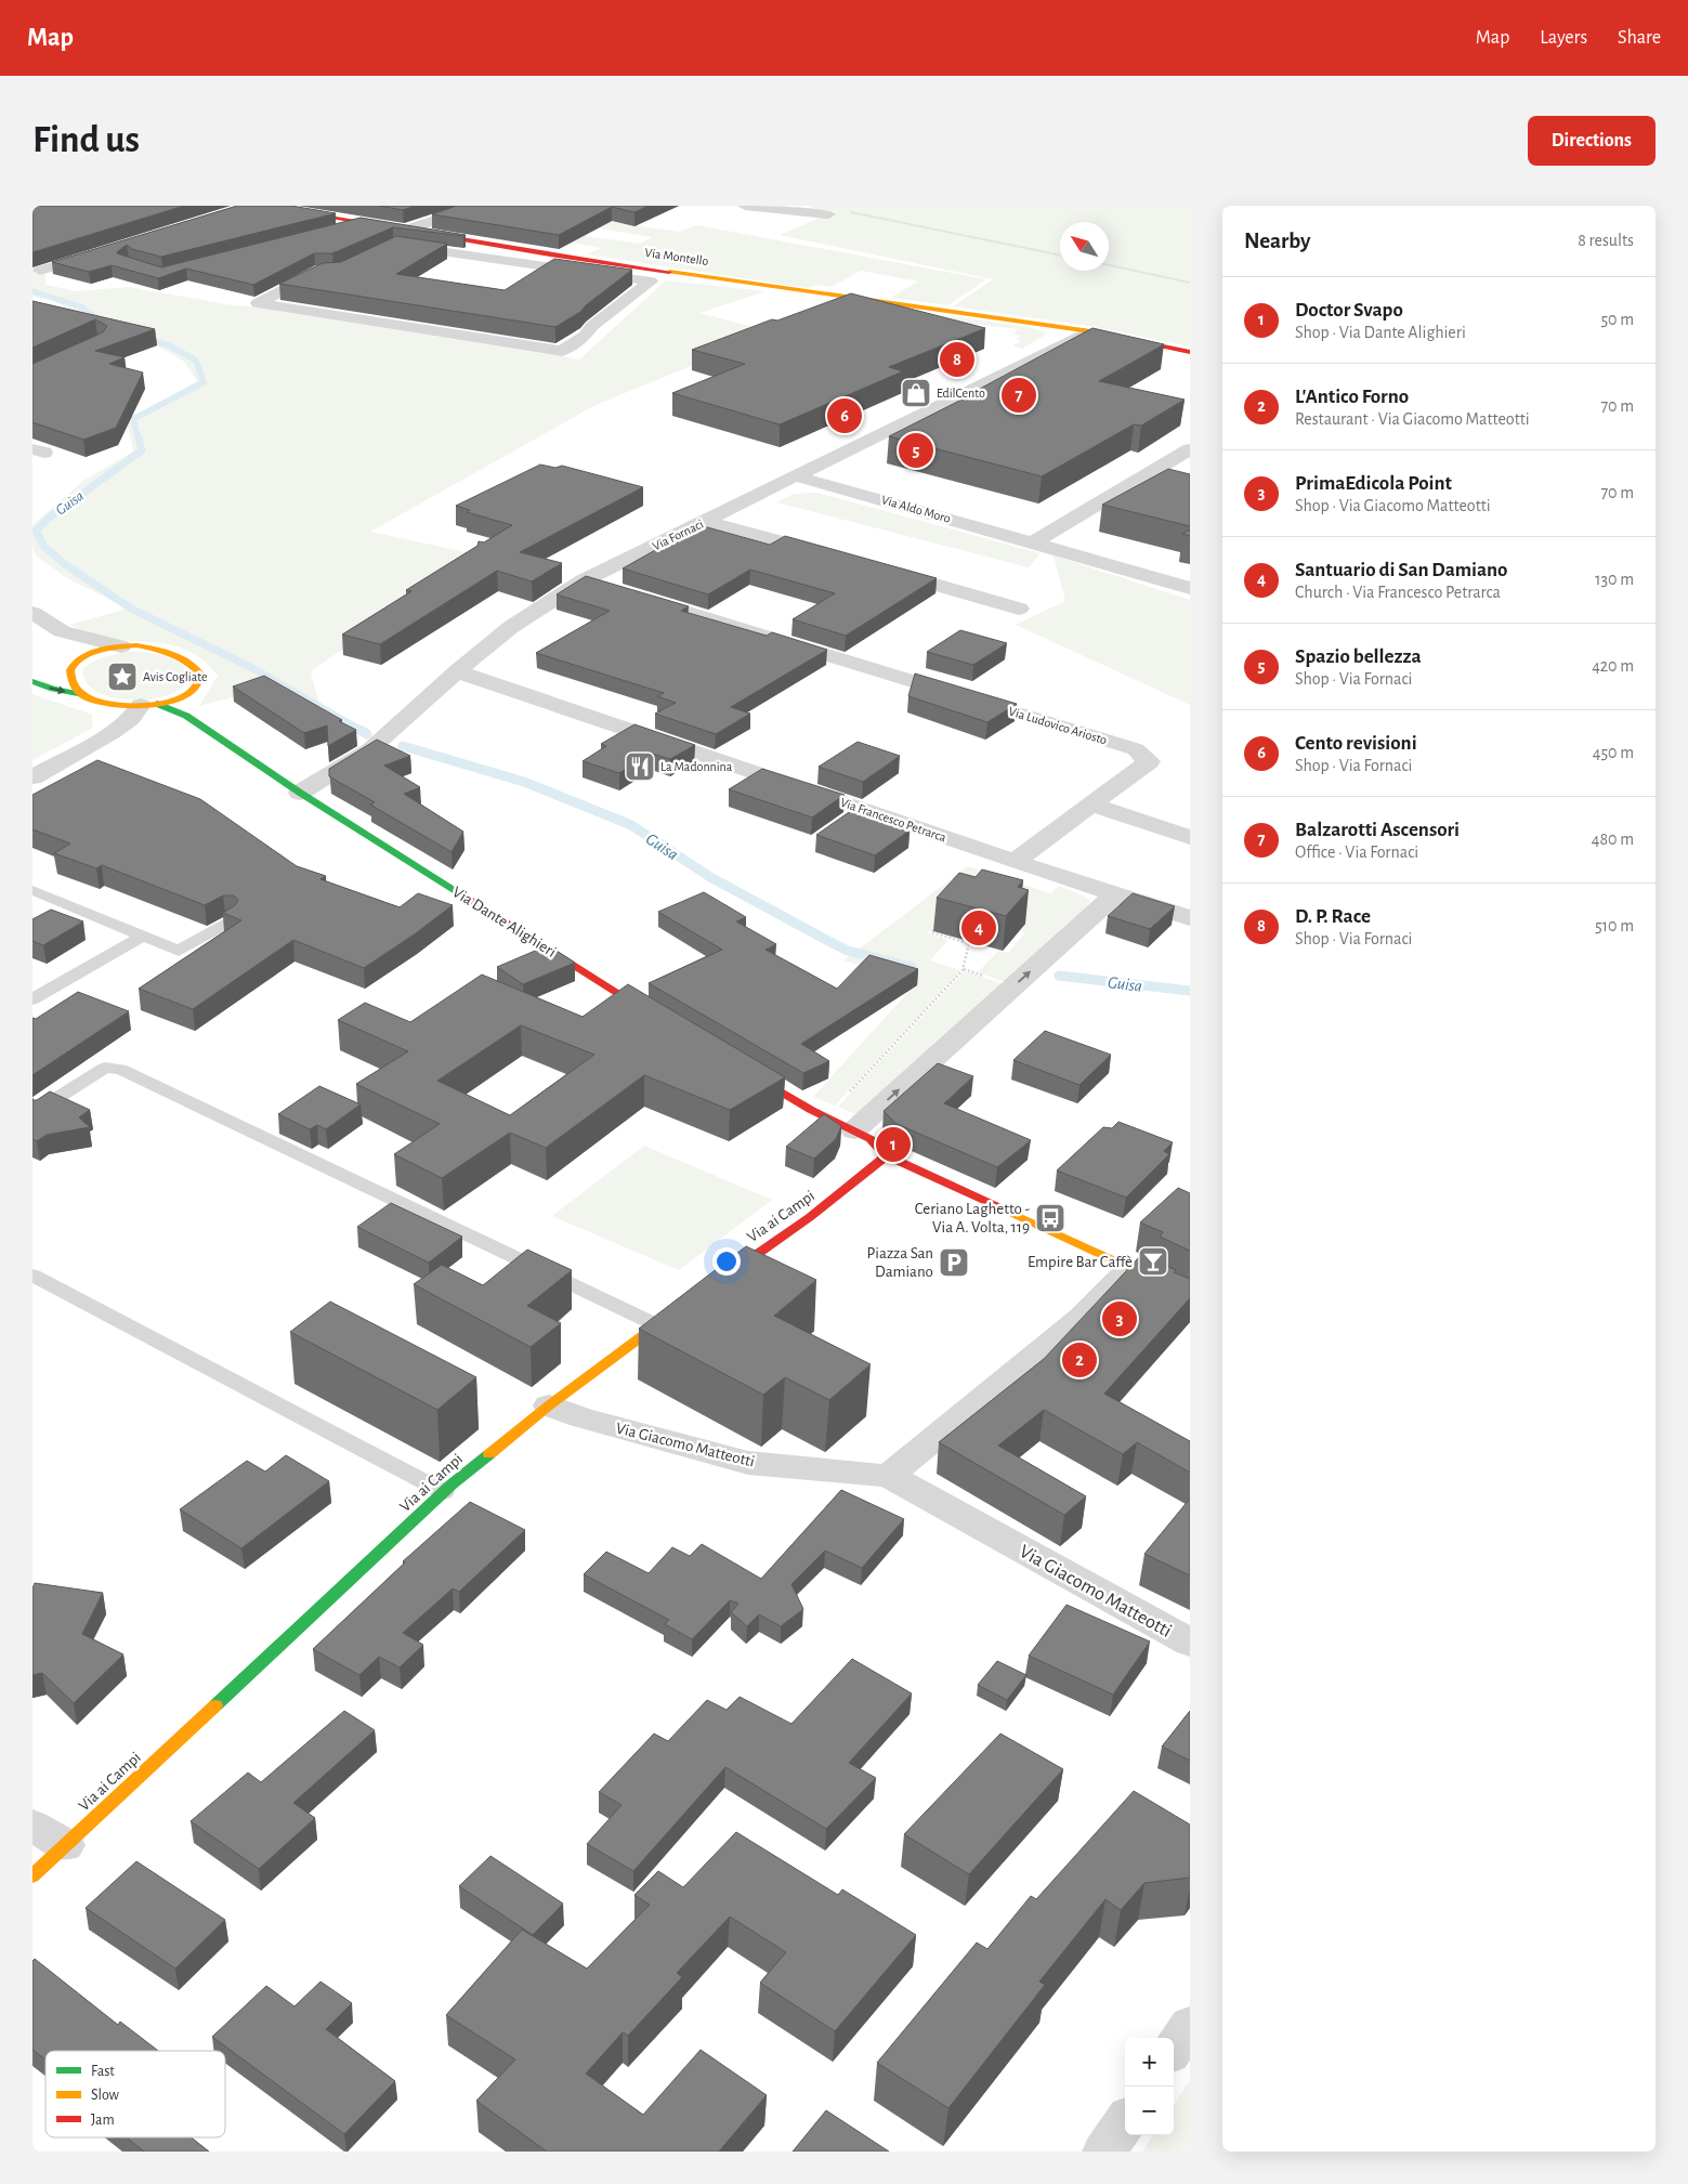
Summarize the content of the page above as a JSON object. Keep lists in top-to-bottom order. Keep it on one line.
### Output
{"streets":{"street":["Via Montello","Via Aldo Moro","Via Fornaci","Via Ludovico Ariosto","Via Francesco Petrarca","Via Dante Alighieri","Via ai Campi","Via Giacomo Matteotti"]},"crossings":[["Via Montello","Via Fornaci"],["Via Aldo Moro","Via Fornaci"],["Via Fornaci","Via Ludovico Ariosto"],["Via Fornaci","Via Francesco Petrarca"],["Via Fornaci","Via Dante Alighieri"],["Via Ludovico Ariosto","Via Francesco Petrarca"],["Via ai Campi","Via Giacomo Matteotti"]],"water":["Guisa"],"places":{"shop":["EdilCento"],"place":["Avis Cogliate"],"restaurant":["La Madonnina"],"bus stop":["Ceriano Laghetto - Via A. Volta, 119"],"bar":["Empire Bar Caffè"],"parking":["Piazza San Damiano"]},"legend":["Fast","Slow","Jam"],"north":"top left","page":{"header":"Map","nav":["Map","Layers","Share"],"buttons":"Directions","title":"Find us","heading":["Nearby","8 results"],"list":[{"mark":"1","name":"Doctor Svapo","note":"Shop · Via Dante Alighieri","value":"50 m"},{"mark":"2","name":"L'Antico Forno","note":"Restaurant · Via Giacomo Matteotti","value":"70 m"},{"mark":"3","name":"PrimaEdicola Point","note":"Shop · Via Giacomo Matteotti","value":"70 m"},{"mark":"4","name":"Santuario di San Damiano","note":"Church · Via Francesco Petrarca","value":"130 m"},{"mark":"5","name":"Spazio bellezza","note":"Shop · Via Fornaci","value":"420 m"},{"mark":"6","name":"Cento revisioni","note":"Shop · Via Fornaci","value":"450 m"},{"mark":"7","name":"Balzarotti Ascensori","note":"Office · Via Fornaci","value":"480 m"},{"mark":"8","name":"D. P. Race","note":"Shop · Via Fornaci","value":"510 m"}],"pins":["8","7","6","5","4","1","3","2"],"map_buttons":["+","−"]}}
